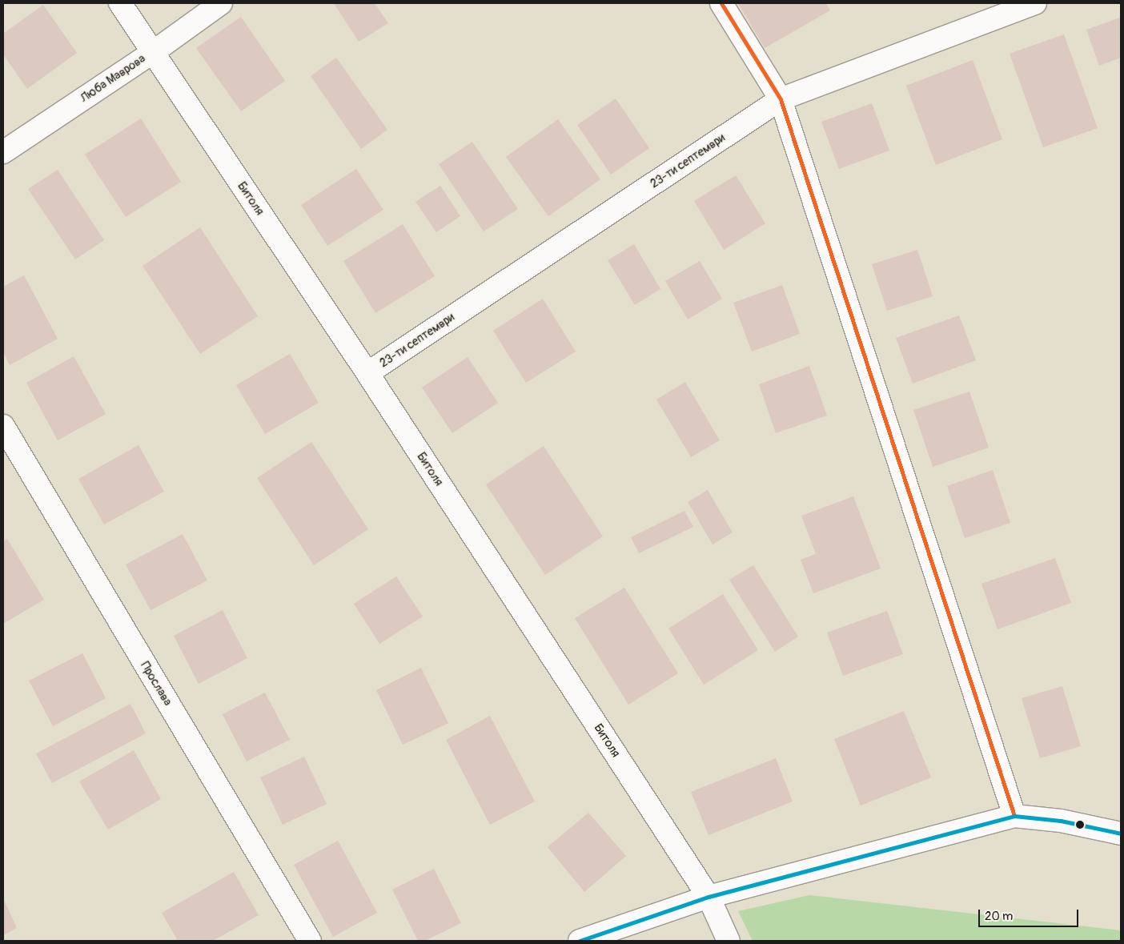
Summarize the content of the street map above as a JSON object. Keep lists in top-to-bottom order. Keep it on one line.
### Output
{"streets":{"street":["Люба Маврова","23-ти септември","Битоля","Прослава"]},"crossings":[["Люба Маврова","Битоля"],["23-ти септември","Битоля"]],"scale_bar":"20 m"}
